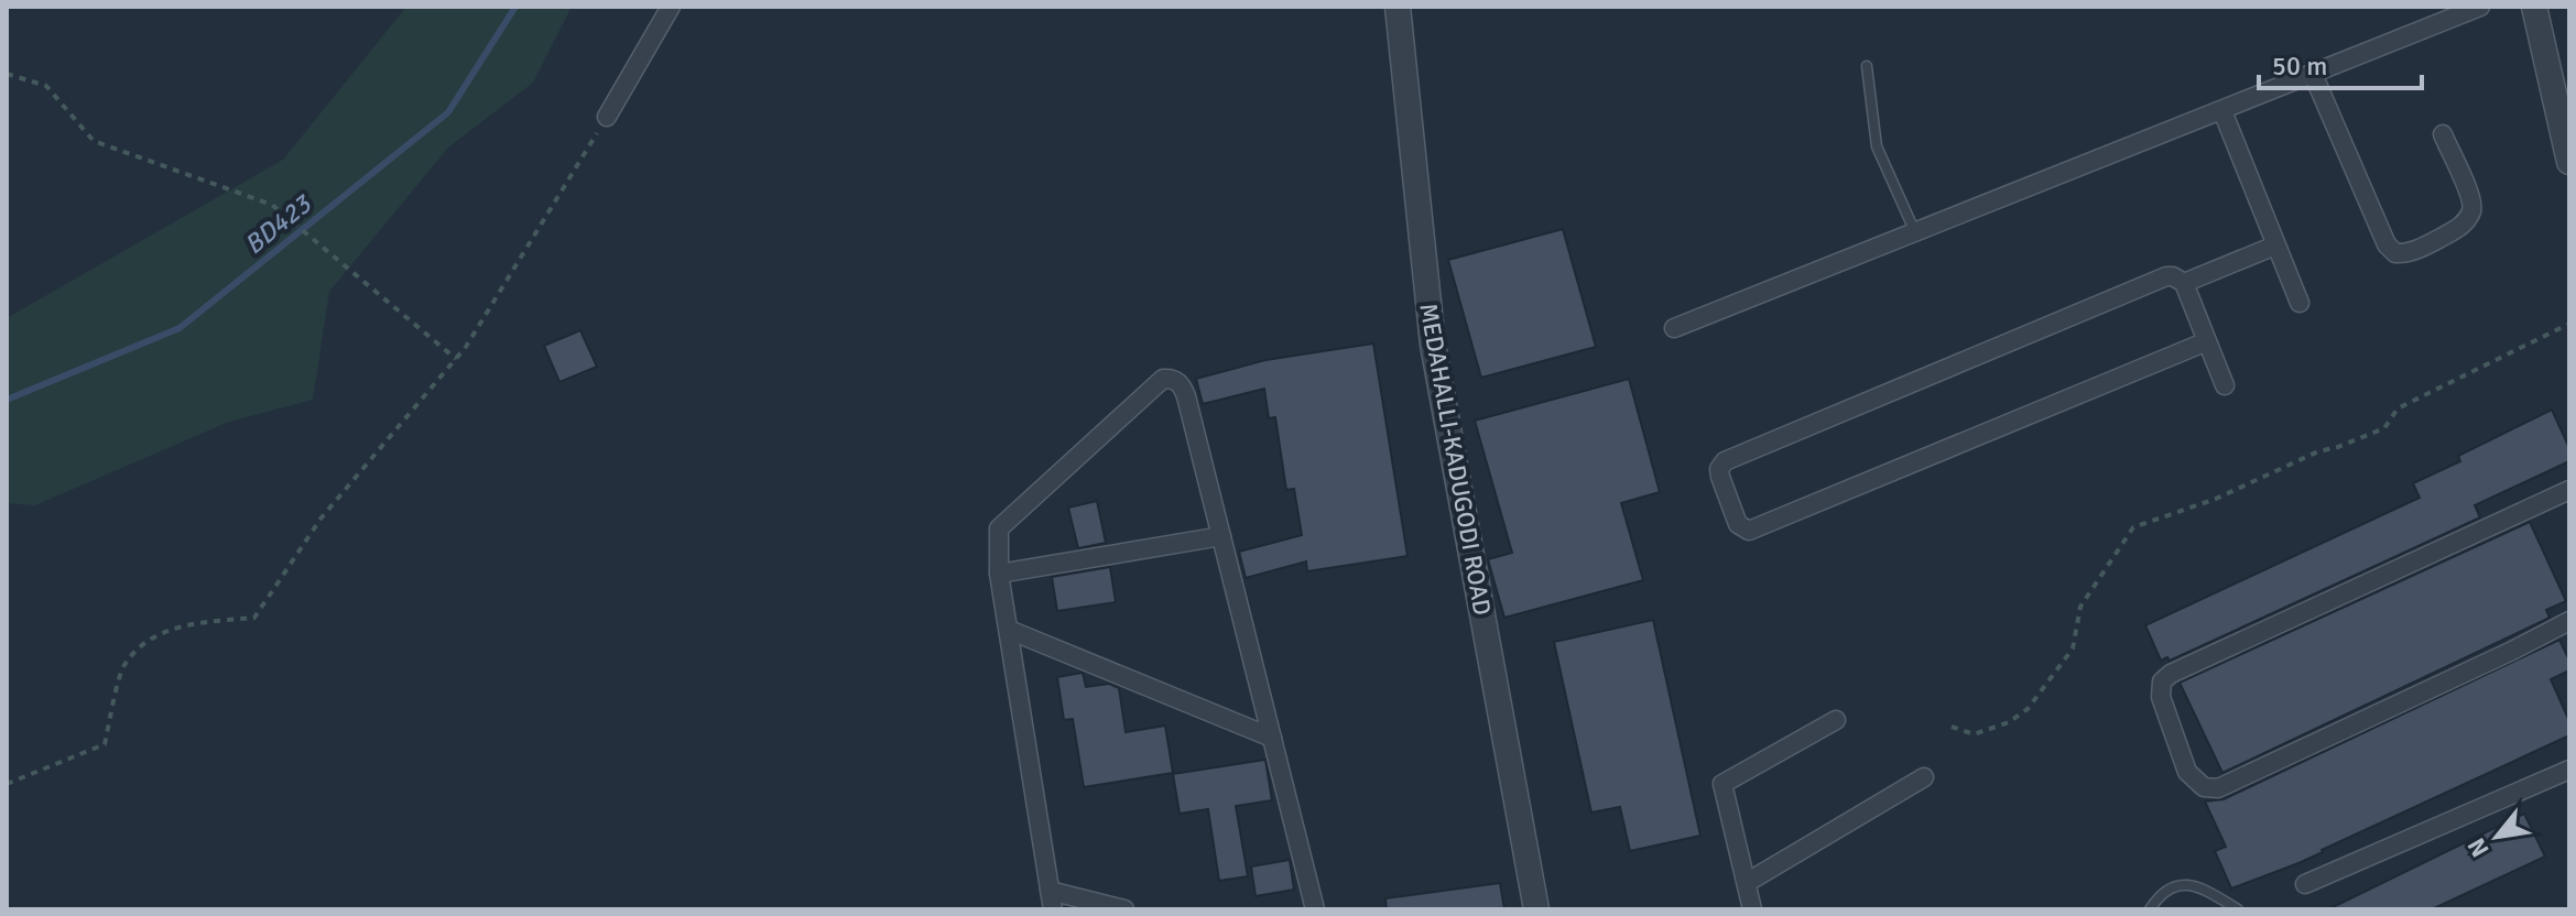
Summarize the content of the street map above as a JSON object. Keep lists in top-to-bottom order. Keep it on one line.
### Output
{"streets":{"street":["MEDAHALLI-KADUGODI ROAD"]},"water":["BD423"],"scale_bar":"50 m","north":"bottom left"}
